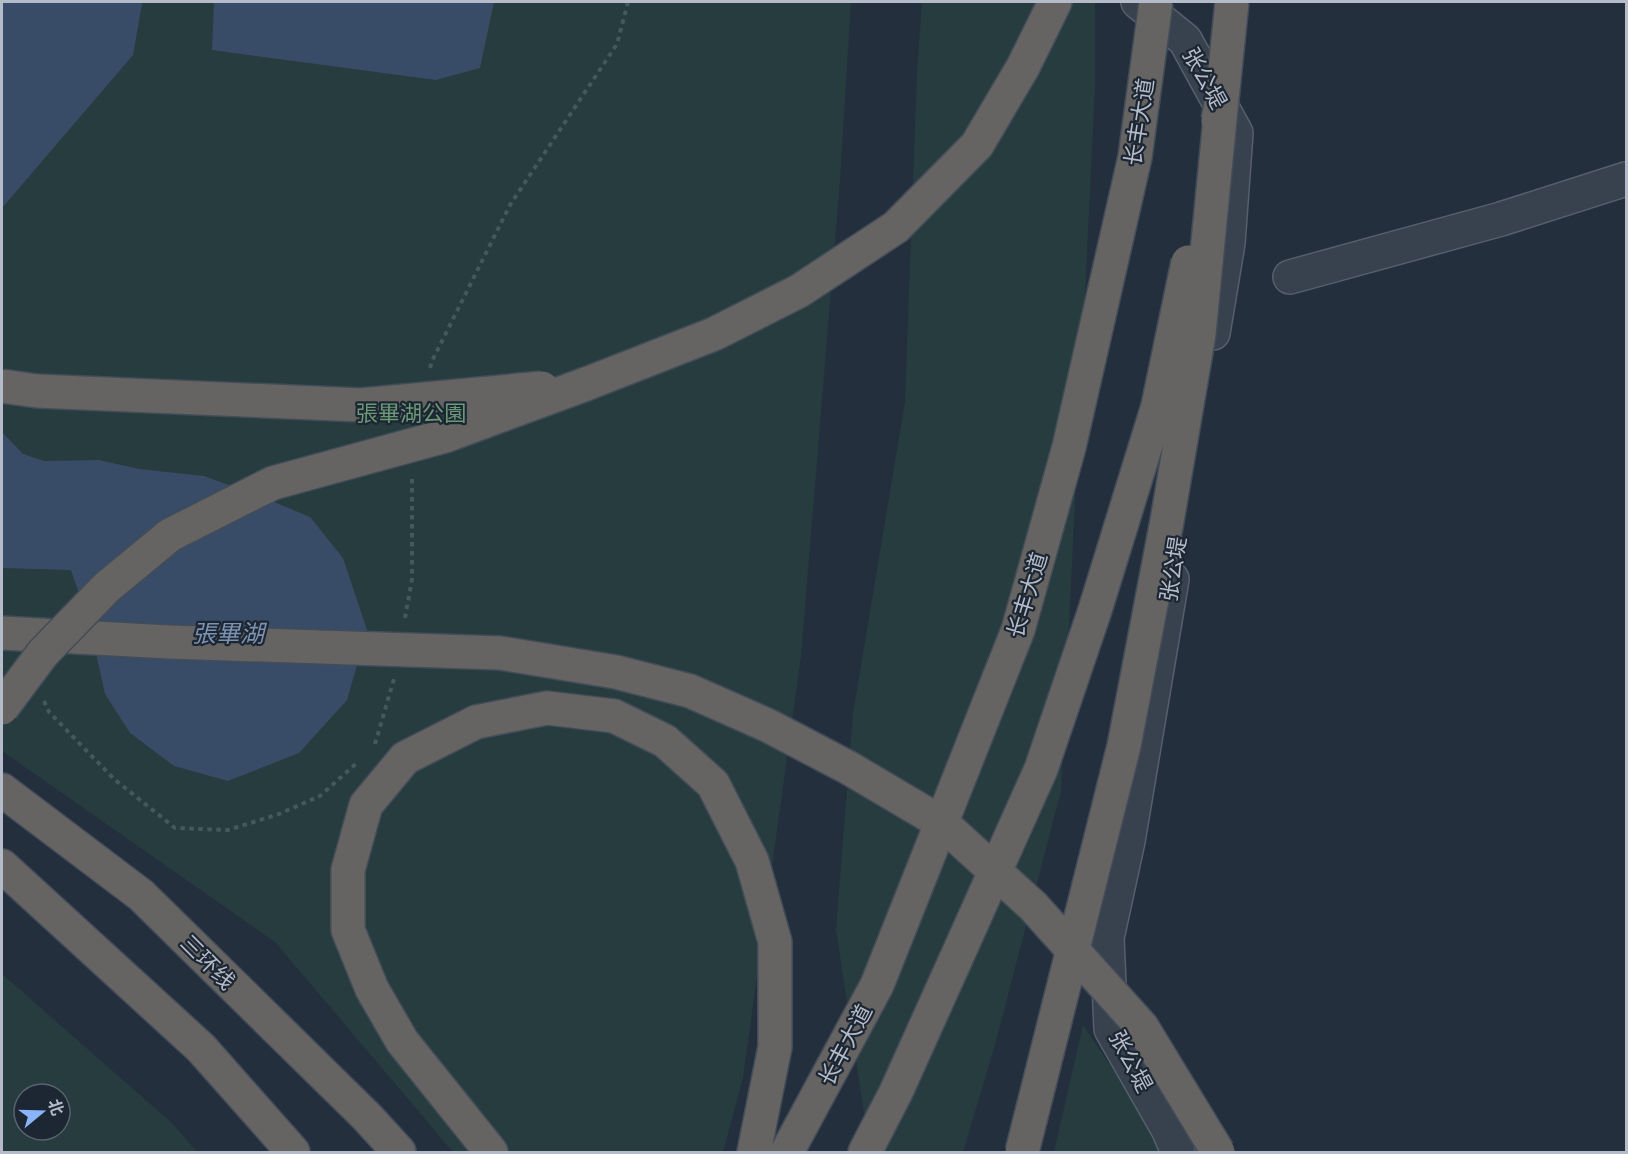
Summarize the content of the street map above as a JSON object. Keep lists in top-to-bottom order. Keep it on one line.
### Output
{"streets":{"highway":["长丰大道","三环线"],"street":["张公堤"]},"water":["張畢湖"],"parks":["張畢湖公園"],"north":"right"}
